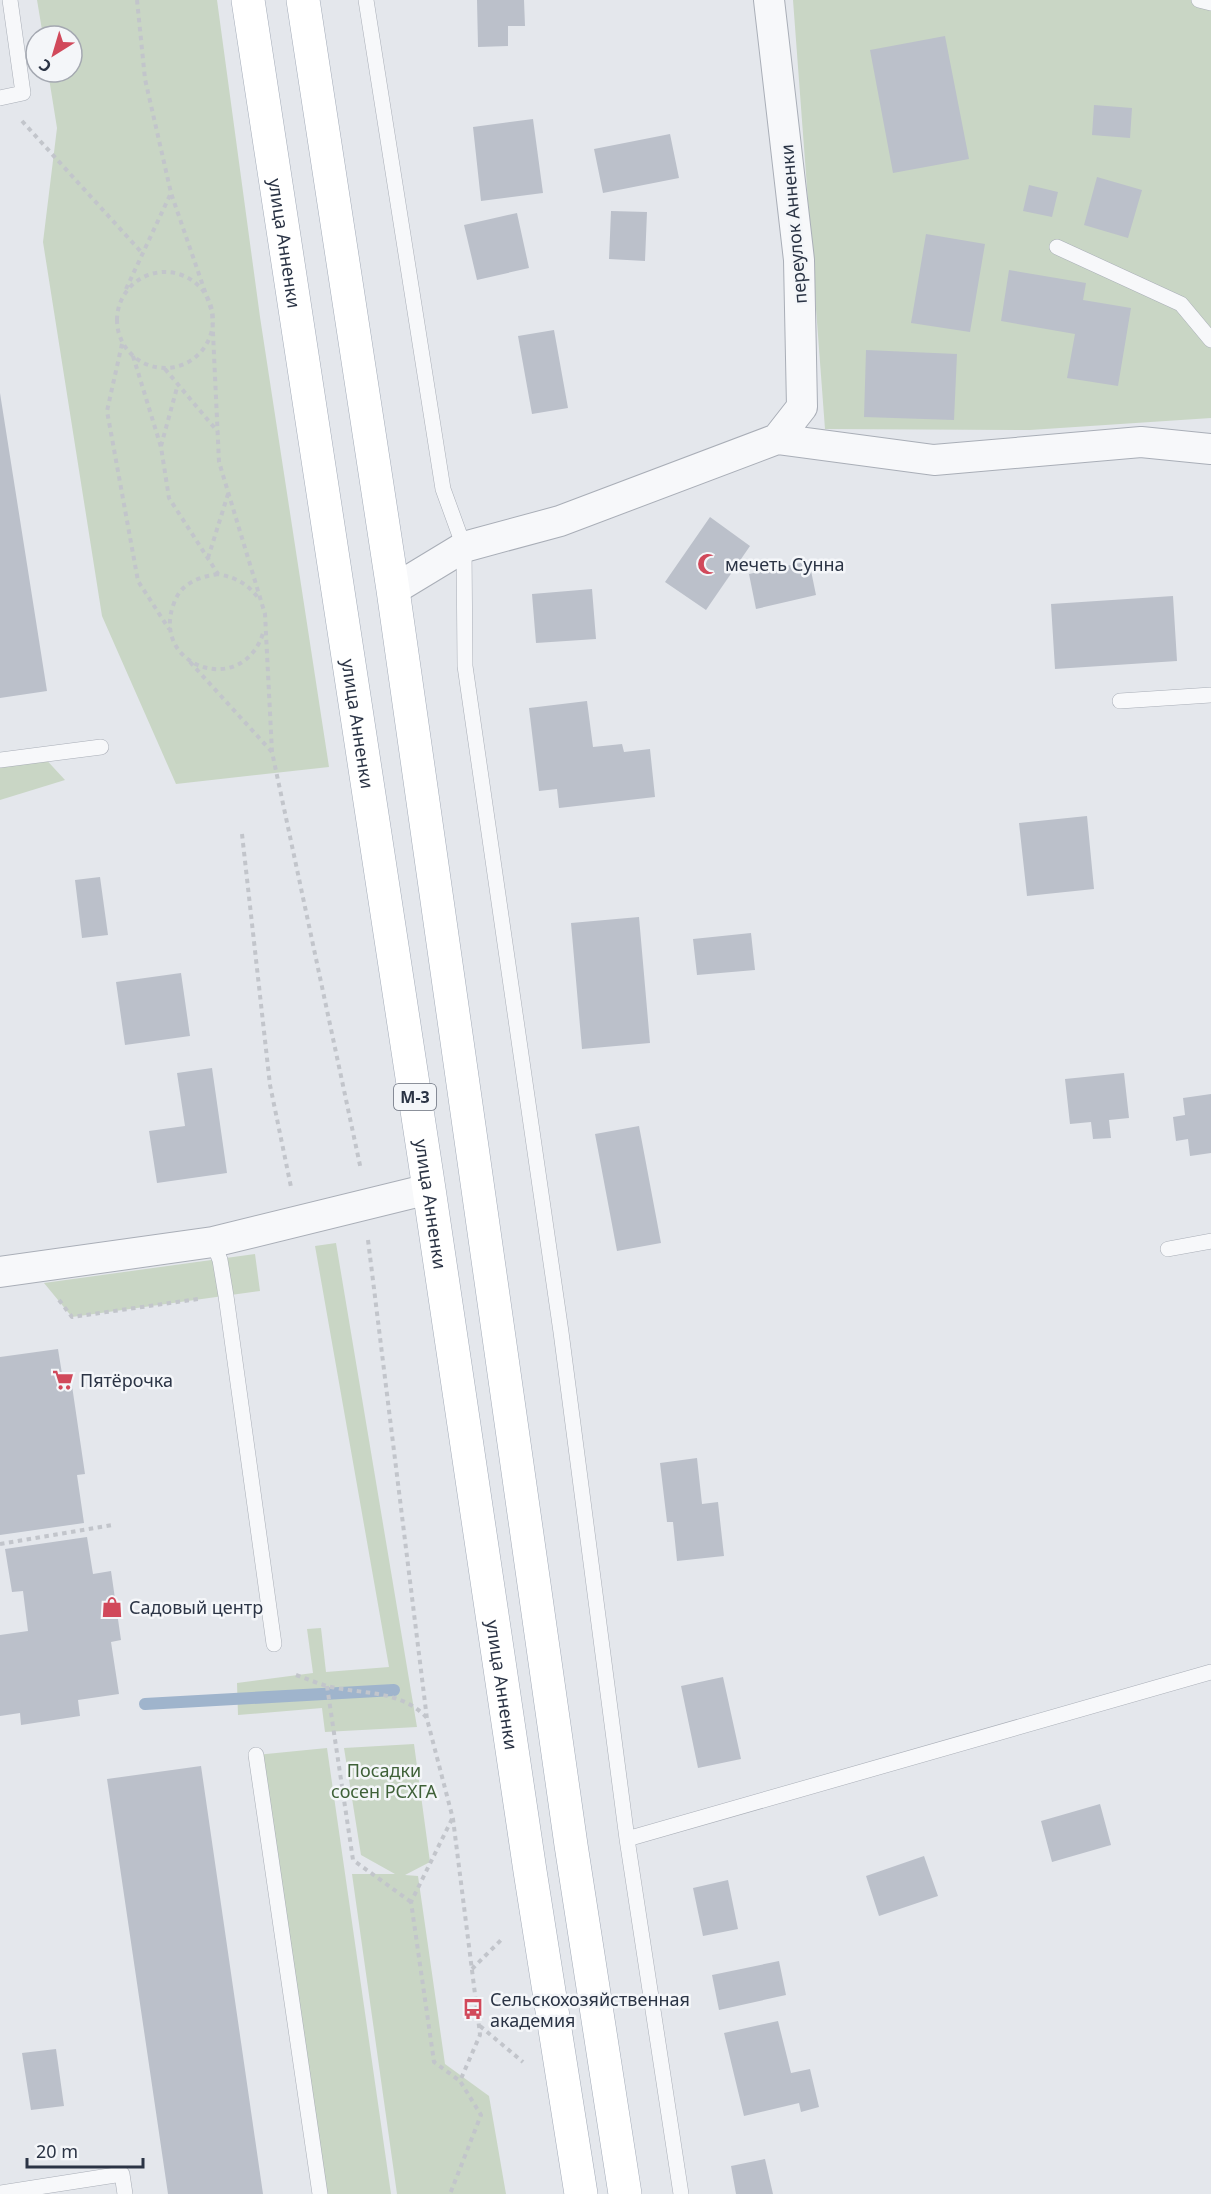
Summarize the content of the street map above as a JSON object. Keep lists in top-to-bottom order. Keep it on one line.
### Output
{"streets":{"main road":["улица Анненки","М-3"],"street":["переулок Анненки"]},"parks":["Посадки сосен РСХГА"],"places":{"mosque":["мечеть Сунна"],"supermarket":["Пятёрочка"],"shop":["Садовый центр"],"bus stop":["Сельскохозяйственная академия"]},"scale_bar":"20 m","north":"bottom left"}
